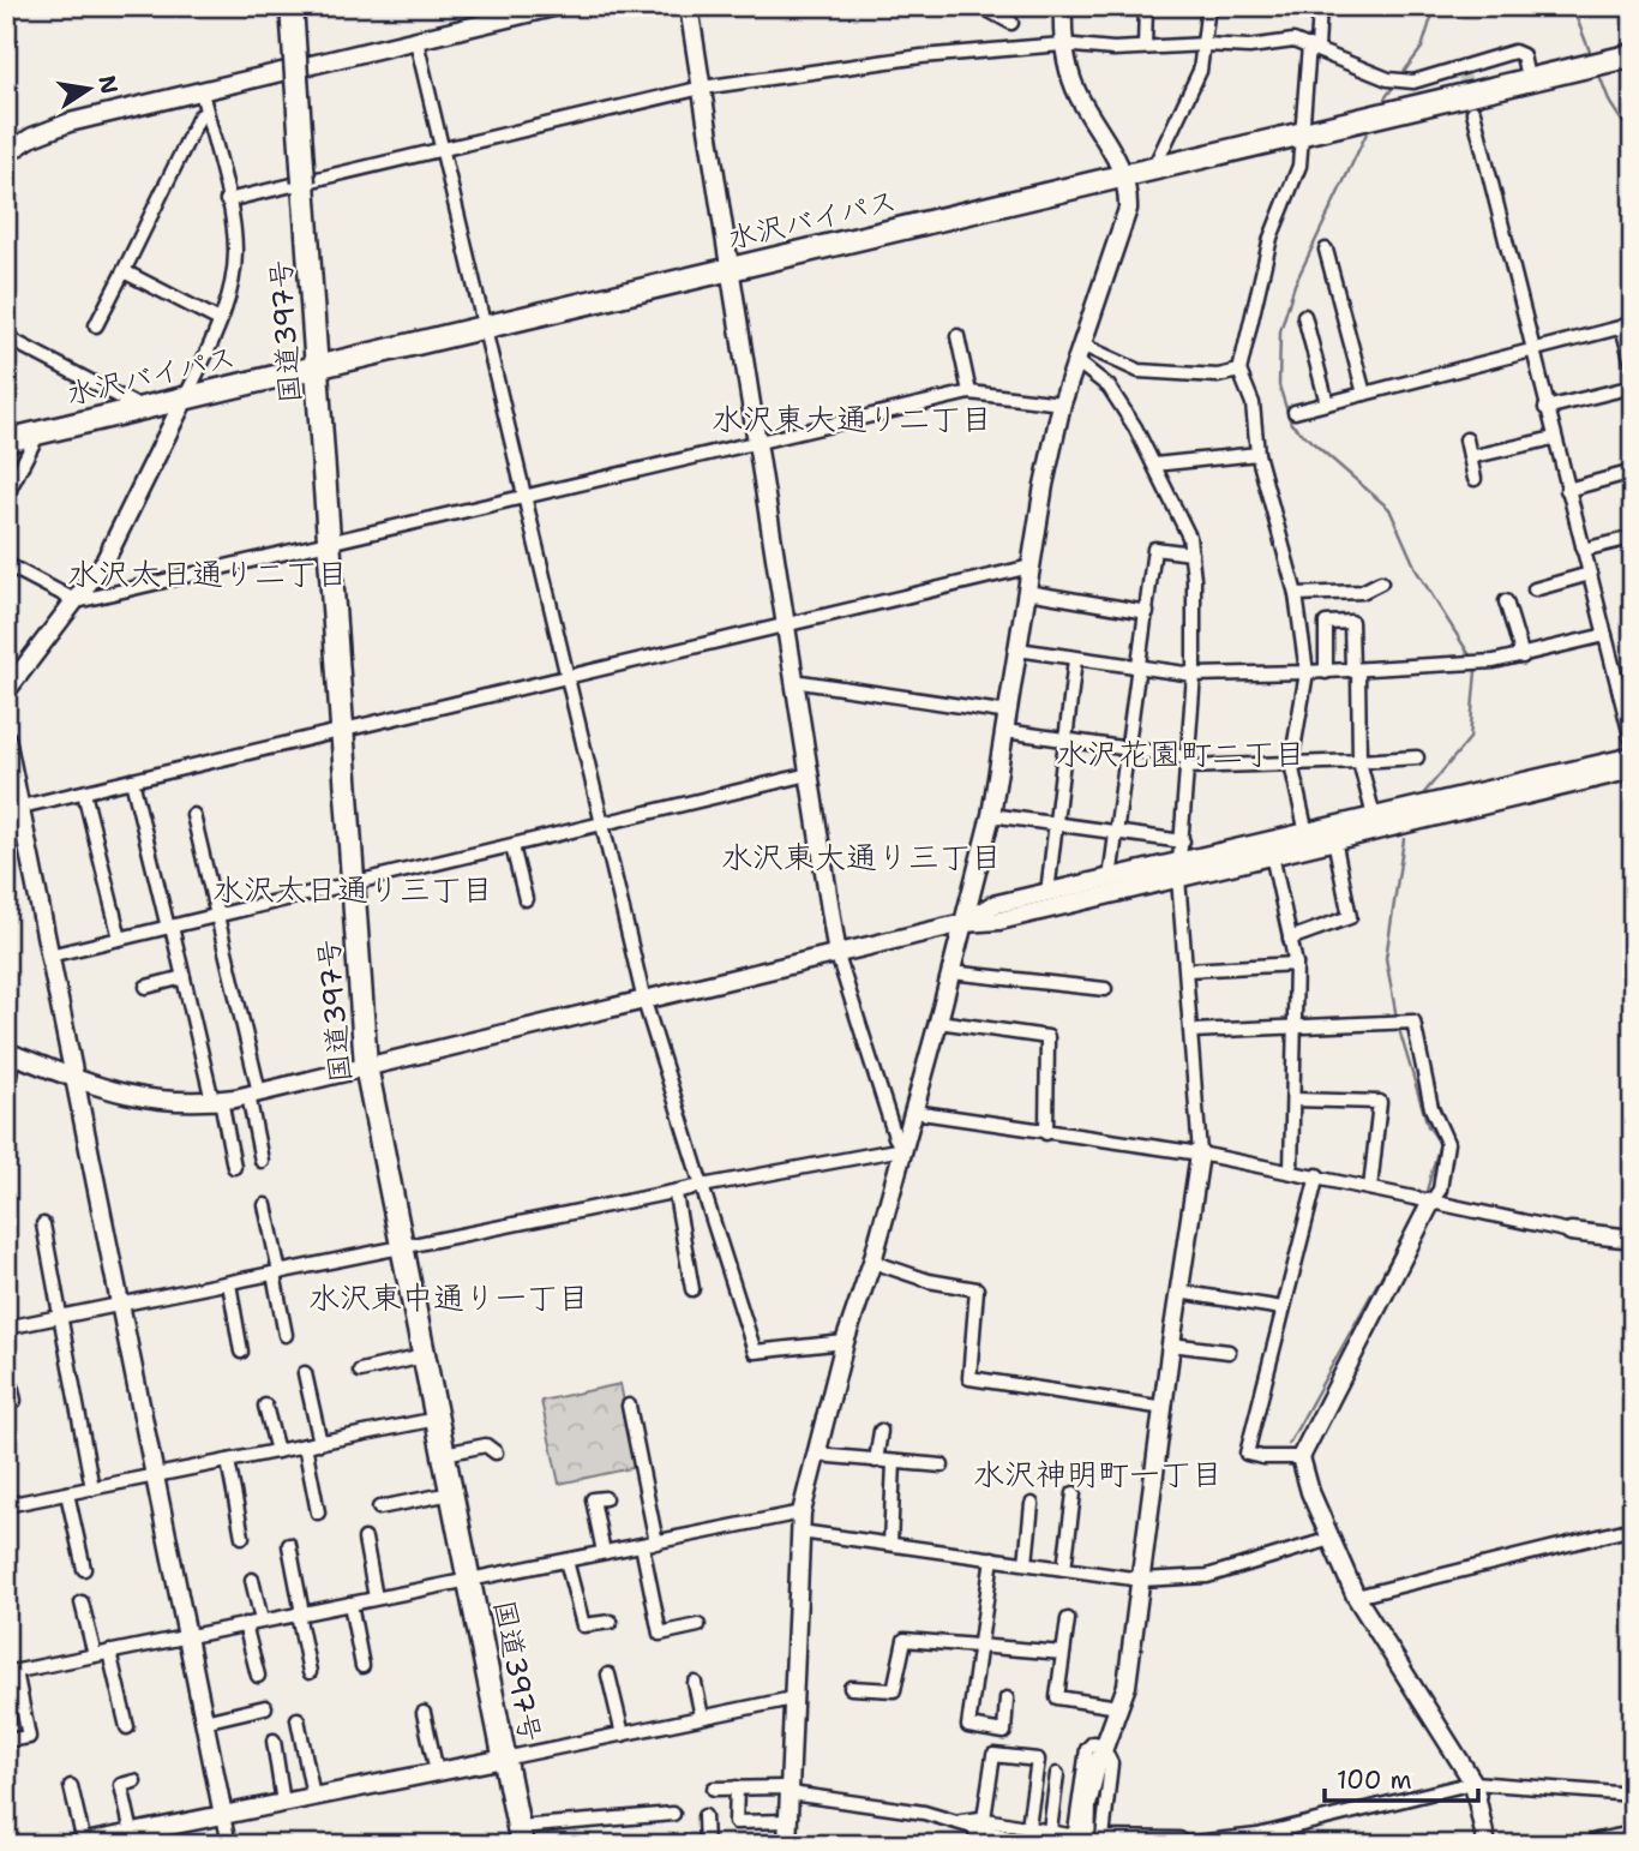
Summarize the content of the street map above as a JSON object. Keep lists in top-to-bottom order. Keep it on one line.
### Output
{"streets":{"highway":["水沢バイパス","国道397号"]},"crossings":[["水沢バイパス","国道397号"]],"districts":["水沢東大通り二丁目","水沢太日通り二丁目","水沢花園町二丁目","水沢東大通り三丁目","水沢太日通り三丁目","水沢東中通り一丁目","水沢神明町一丁目"],"scale_bar":"100 m","north":"right"}
